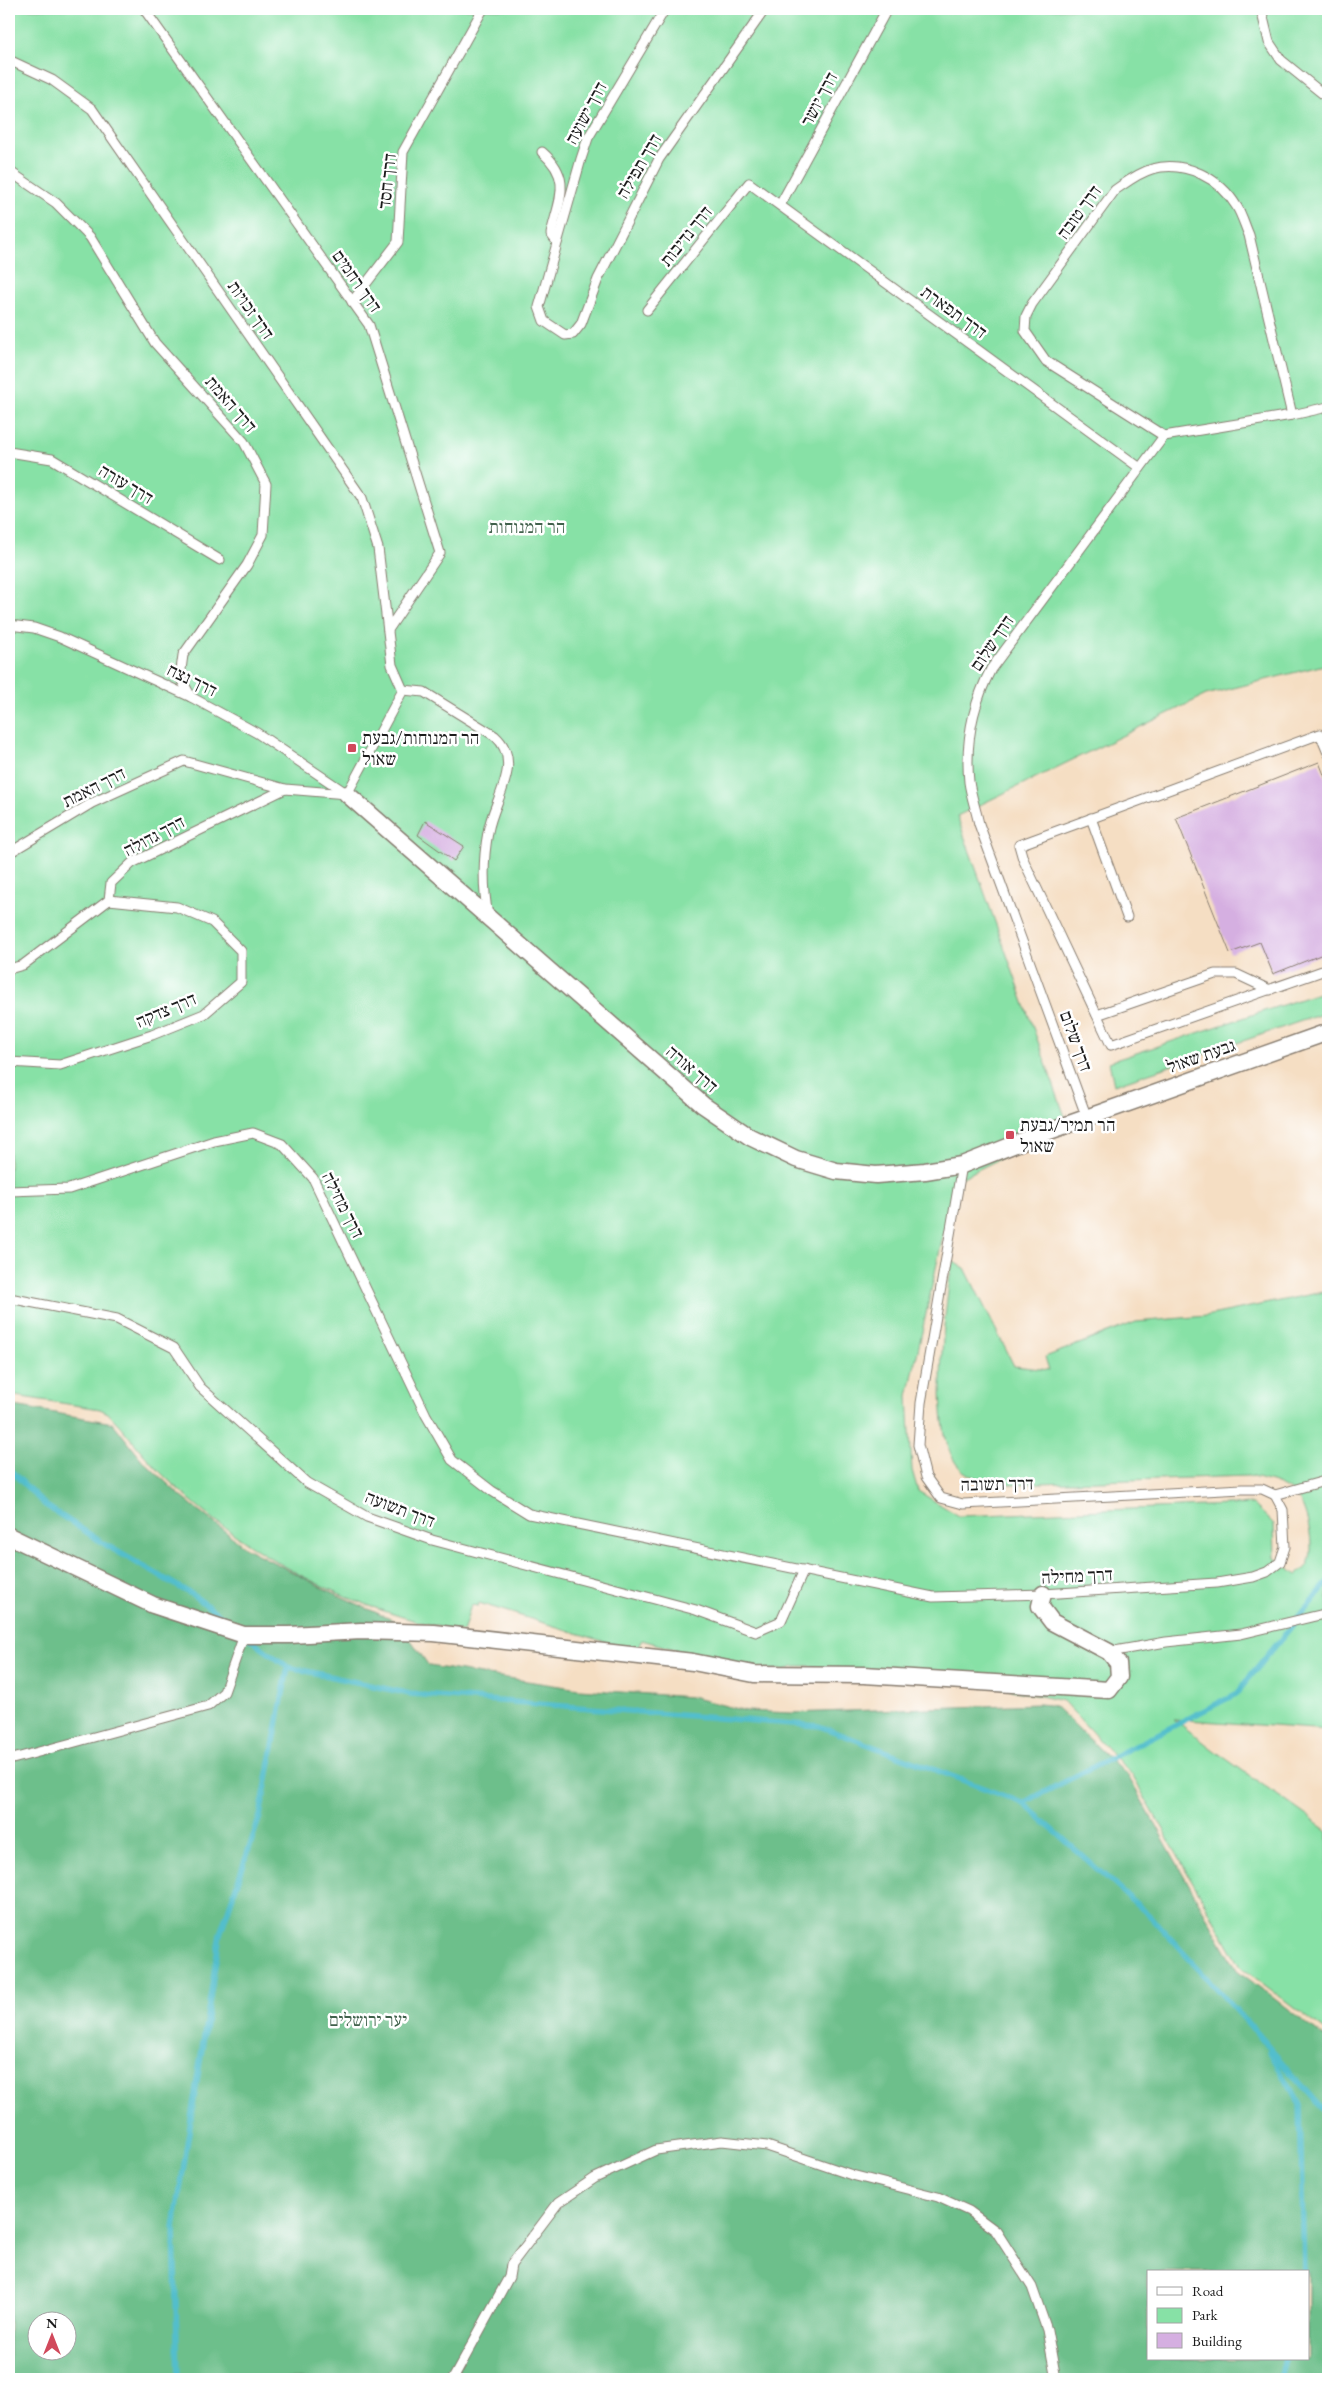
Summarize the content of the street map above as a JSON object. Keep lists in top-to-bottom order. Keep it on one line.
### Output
{"streets":{"street":["גבעת שאול","דרך אורה"],"lane":["דרך יושר","דרך ישועה","דרך תפילה","דרך חסד","דרך טובה","דרך נדיבות","דרך רחמים","דרך זכויות","דרך תפארת","דרך האמת","דרך עזרה","דרך שלום","דרך נצח","דרך גדולה","דרך צדקה","דרך מחילה","דרך תשובה","דרך תשועה"]},"crossings":[["דרך יושר","דרך תפארת"],["דרך ישועה","דרך תפילה"],["דרך חסד","דרך רחמים"],["דרך טובה","דרך שלום"],["דרך נדיבות","דרך תפארת"],["דרך רחמים","דרך זכויות"],["דרך תפארת","דרך שלום"],["דרך האמת","דרך נצח"],["דרך האמת","דרך גדולה"],["דרך שלום","גבעת שאול"],["דרך שלום","דרך אורה"],["דרך נצח","דרך אורה"],["דרך גדולה","דרך צדקה"],["גבעת שאול","דרך אורה"],["דרך אורה","דרך תשובה"],["דרך מחילה","דרך תשובה"],["דרך מחילה","דרך תשועה"]],"parks":["הר המנוחות","יער ירושלים"],"places":{"transit":["הר המנוחות/גבעת שאול","הר תמיר/גבעת שאול"]},"legend":["Road","Park","Building"],"north":"top"}
